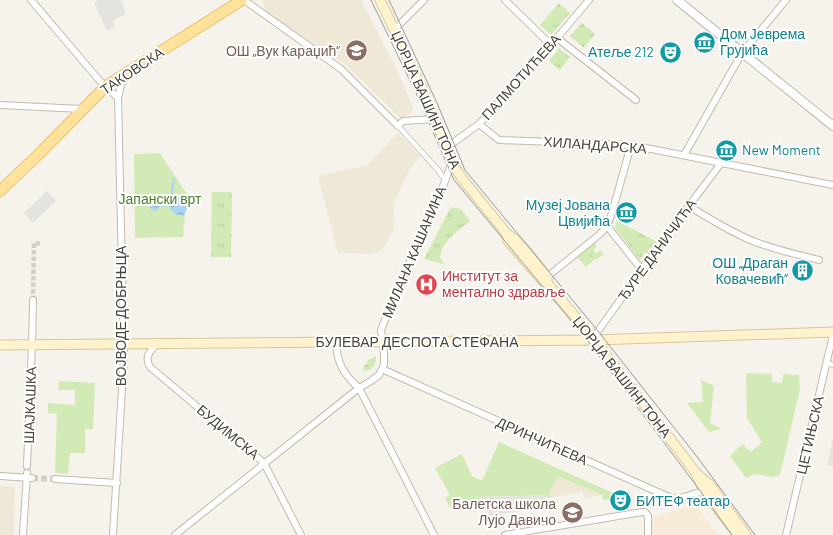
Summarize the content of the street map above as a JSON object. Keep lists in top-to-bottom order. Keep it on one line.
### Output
{"streets":{"main road":["ТАКОВСКА","ЏОРЏА ВАШИНГТОНА","БУЛЕВАР ДЕСПОТА СТЕФАНА"],"street":["ПАЛМОТИЋЕВА","ХИЛАНДАРСКА","ЂУРЕ ДАНИЧИЋА","МИЛАНА КАШАНИНА","ВОЈВОДЕ ДОБРЊЦА","ШАЈКАШКА","БУДИМСКА","ЦЕТИЊСКА","ДРИНЧИЋЕВА"]},"crossings":[["ТАКОВСКА","ВОЈВОДЕ ДОБРЊЦА"],["ПАЛМОТИЋЕВА","ЏОРЏА ВАШИНГТОНА"],["ПАЛМОТИЋЕВА","ХИЛАНДАРСКА"],["ЏОРЏА ВАШИНГТОНА","ЂУРЕ ДАНИЧИЋА"],["ЏОРЏА ВАШИНГТОНА","МИЛАНА КАШАНИНА"],["ЏОРЏА ВАШИНГТОНА","БУЛЕВАР ДЕСПОТА СТЕФАНА"],["ЏОРЏА ВАШИНГТОНА","ДРИНЧИЋЕВА"],["ХИЛАНДАРСКА","ЂУРЕ ДАНИЧИЋА"],["ЂУРЕ ДАНИЧИЋА","БУЛЕВАР ДЕСПОТА СТЕФАНА"],["МИЛАНА КАШАНИНА","БУЛЕВАР ДЕСПОТА СТЕФАНА"],["МИЛАНА КАШАНИНА","ДРИНЧИЋЕВА"],["ВОЈВОДЕ ДОБРЊЦА","БУЛЕВАР ДЕСПОТА СТЕФАНА"],["БУЛЕВАР ДЕСПОТА СТЕФАНА","ШАЈКАШКА"],["БУЛЕВАР ДЕСПОТА СТЕФАНА","БУДИМСКА"]],"parks":["Јапански врт"],"places":{"museum":["Дом Јеврема Грујића","New Moment","Музеј Јована Цвијића"],"school or university":["ОШ „Вук Караџић”","Балетска школа Лујо Давичо"],"theatre":["Атеље 212","БИТЕФ театар"],"building":["ОШ „Драган Ковачевић”"],"hospital":["Институт за ментално здравље"]}}
